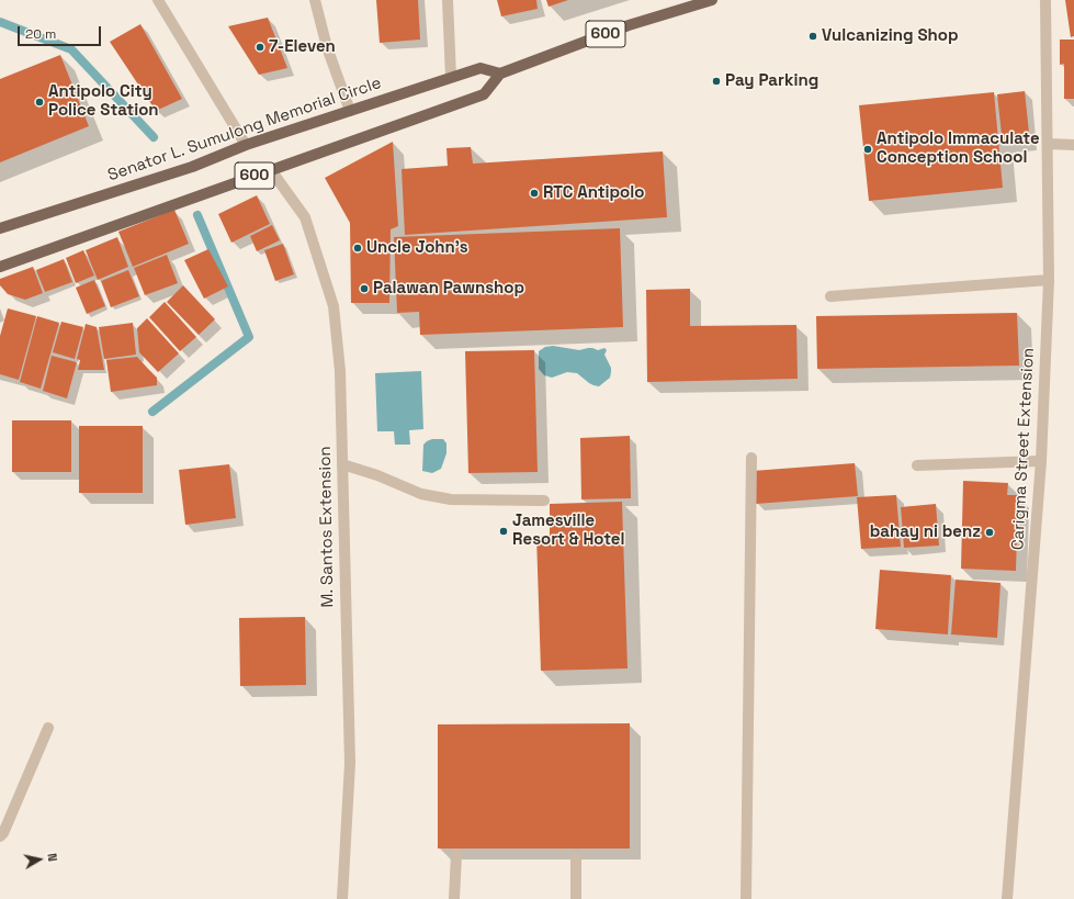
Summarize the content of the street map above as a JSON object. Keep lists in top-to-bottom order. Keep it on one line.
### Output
{"streets":{"main road":["600","Senator L. Sumulong Memorial Circle"],"street":["Carigma Street Extension","M. Santos Extension"]},"crossings":[["600","Senator L. Sumulong Memorial Circle"],["600","M. Santos Extension"]],"places":["Vulcanizing Shop","7-Eleven","Pay Parking","Antipolo City Police Station","Antipolo Immaculate Conception School","RTC Antipolo","Uncle John's","Palawan Pawnshop","Jamesville Resort & Hotel","bahay ni benz"],"scale_bar":"20 m","north":"right"}
